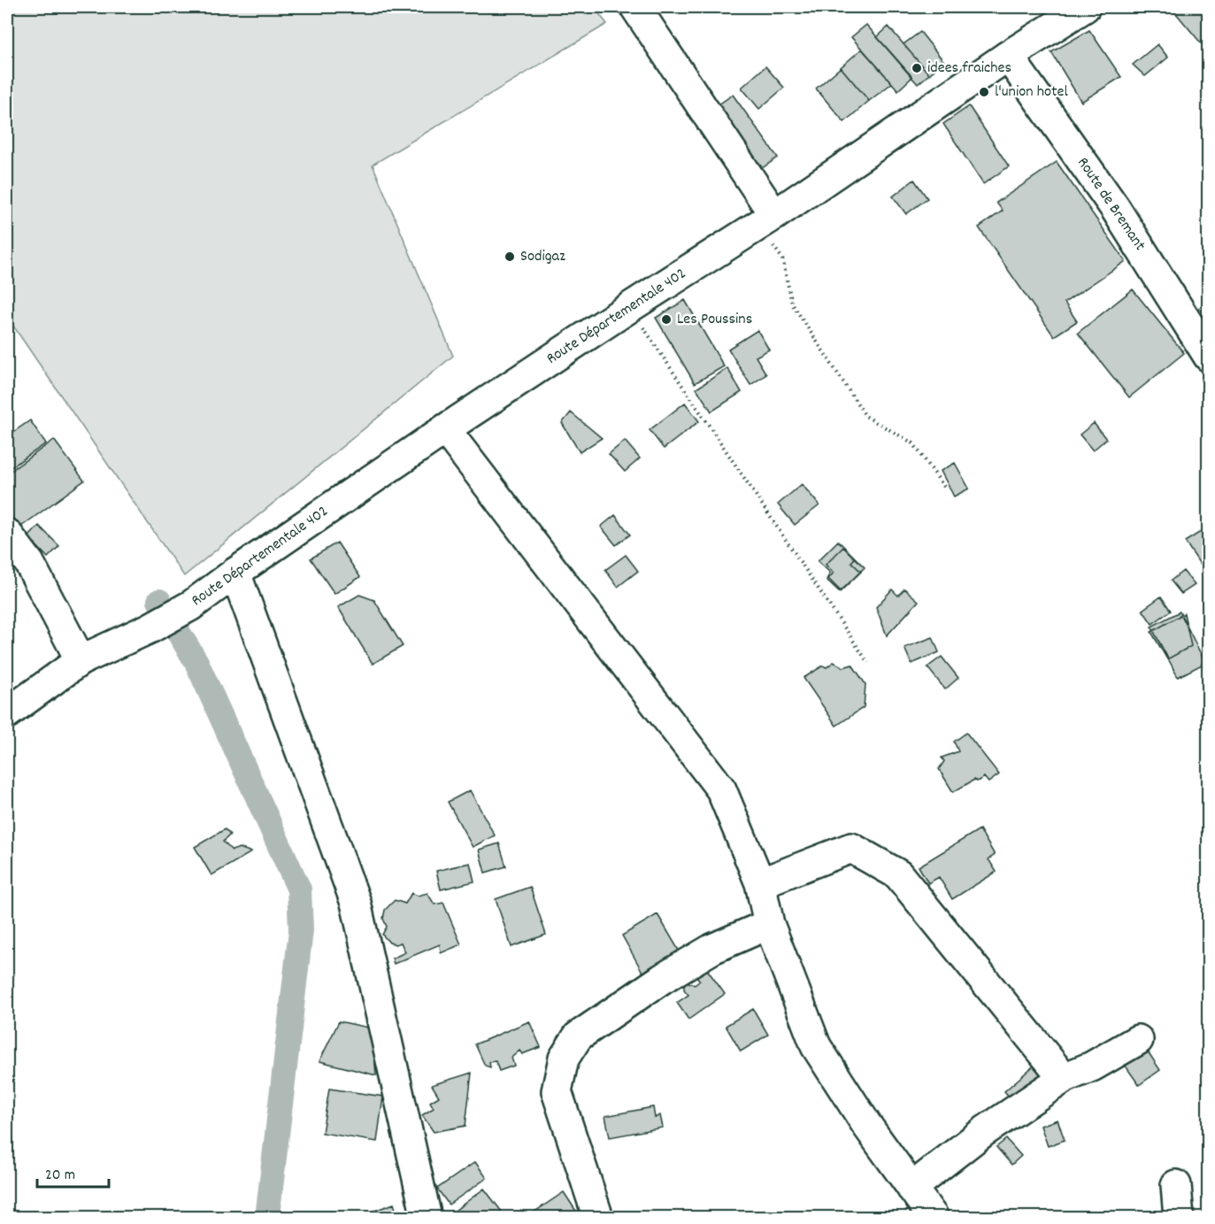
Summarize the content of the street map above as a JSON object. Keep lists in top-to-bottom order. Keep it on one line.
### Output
{"streets":{"street":["Route de Bremant","Route Départementale 402"]},"crossings":[["Route de Bremant","Route Départementale 402"]],"places":["idees fraiches","l'union hotel","Sodigaz","Les Poussins"],"scale_bar":"20 m"}
